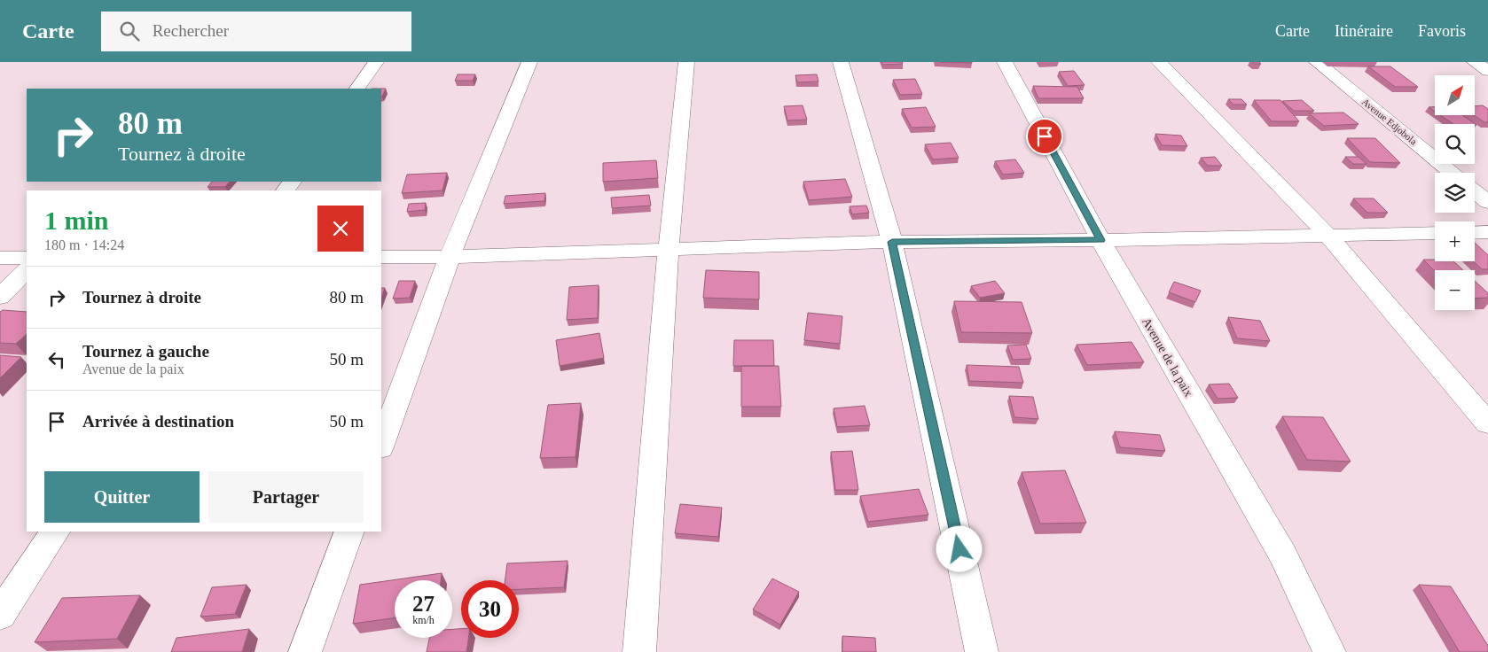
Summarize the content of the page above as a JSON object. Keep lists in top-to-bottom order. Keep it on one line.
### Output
{"streets":{"street":["Avenue Edjobola","Avenue de la paix"]},"north":"top right","page":{"header":"Carte","search":"Rechercher","nav":["Carte","Itinéraire","Favoris"],"map_buttons":["+","−"],"turn":["80 m","Tournez à droite"],"heading":["1 min","180 m · 14:24"],"list":[{"name":"Tournez à droite","value":"80 m"},{"name":"Tournez à gauche","note":"Avenue de la paix","value":"50 m"},{"name":"Arrivée à destination","value":"50 m"}],"buttons":["Quitter","Partager"],"speed":"27 km/h","limit":"30"}}
